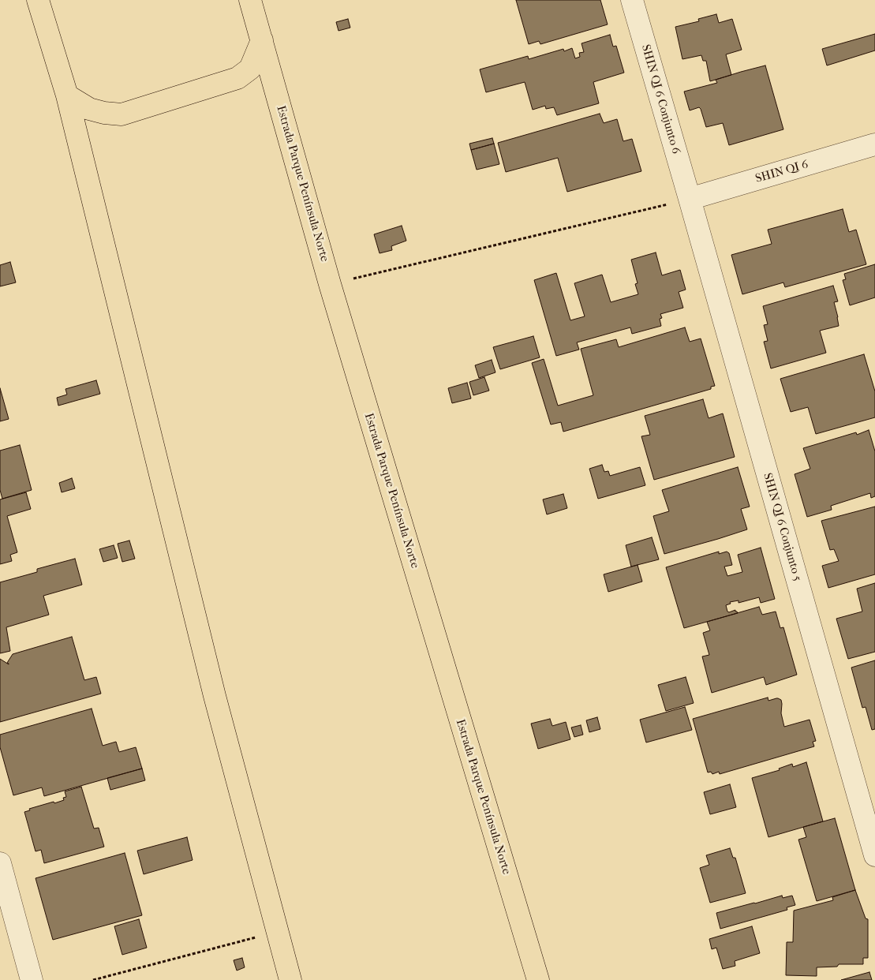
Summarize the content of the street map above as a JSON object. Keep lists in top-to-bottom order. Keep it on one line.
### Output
{"streets":{"main road":["Estrada Parque Península Norte"],"street":["SHIN QI 6 Conjunto 6","SHIN QI 6","SHIN QI 6 Conjunto 5"]},"crossings":[["SHIN QI 6 Conjunto 6","SHIN QI 6"],["SHIN QI 6 Conjunto 6","SHIN QI 6 Conjunto 5"],["SHIN QI 6","SHIN QI 6 Conjunto 5"]]}
